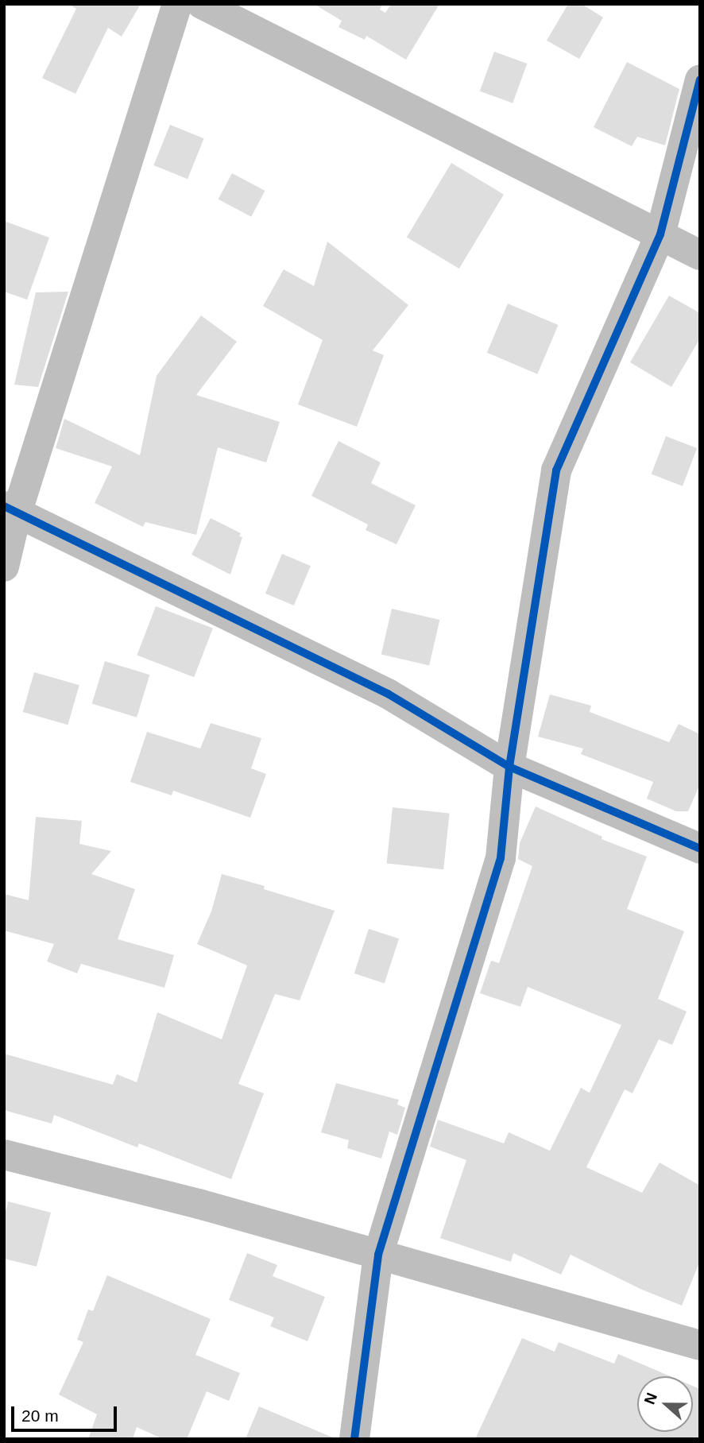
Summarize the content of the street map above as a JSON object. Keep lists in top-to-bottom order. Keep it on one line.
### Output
{"scale_bar":"20 m","north":"left"}
